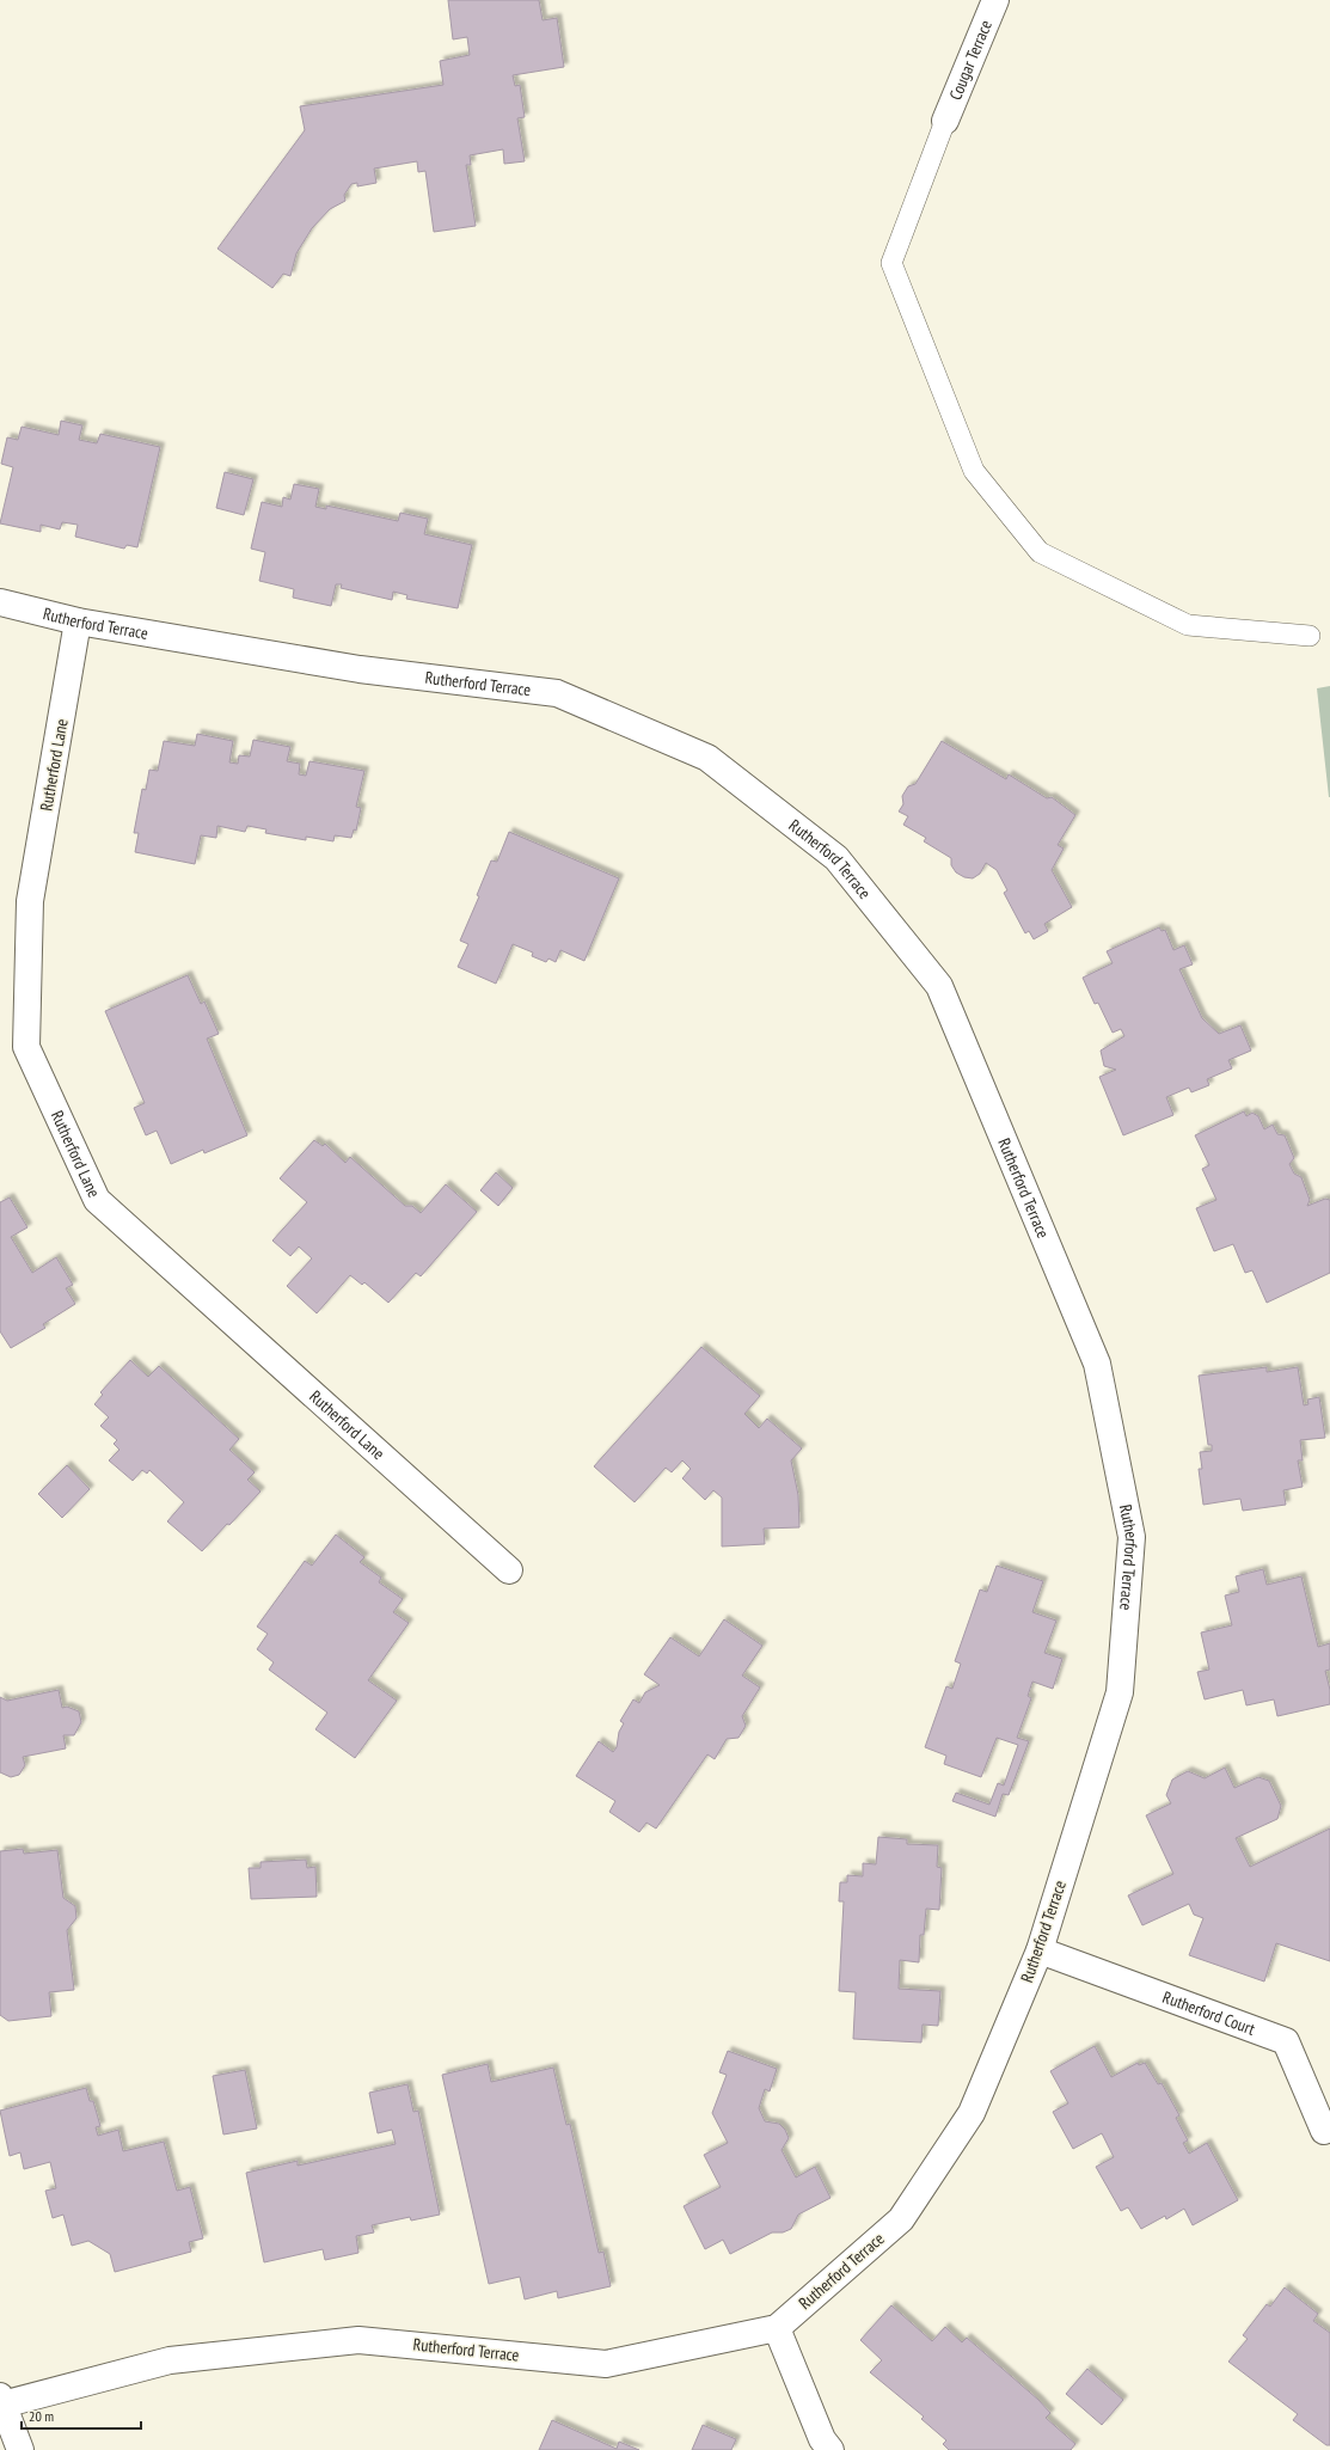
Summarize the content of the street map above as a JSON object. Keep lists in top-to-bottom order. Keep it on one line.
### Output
{"streets":{"street":["Cougar Terrace","Rutherford Terrace","Rutherford Lane","Rutherford Court"]},"crossings":[["Rutherford Terrace","Rutherford Lane"],["Rutherford Terrace","Rutherford Court"]],"scale_bar":"20 m"}
